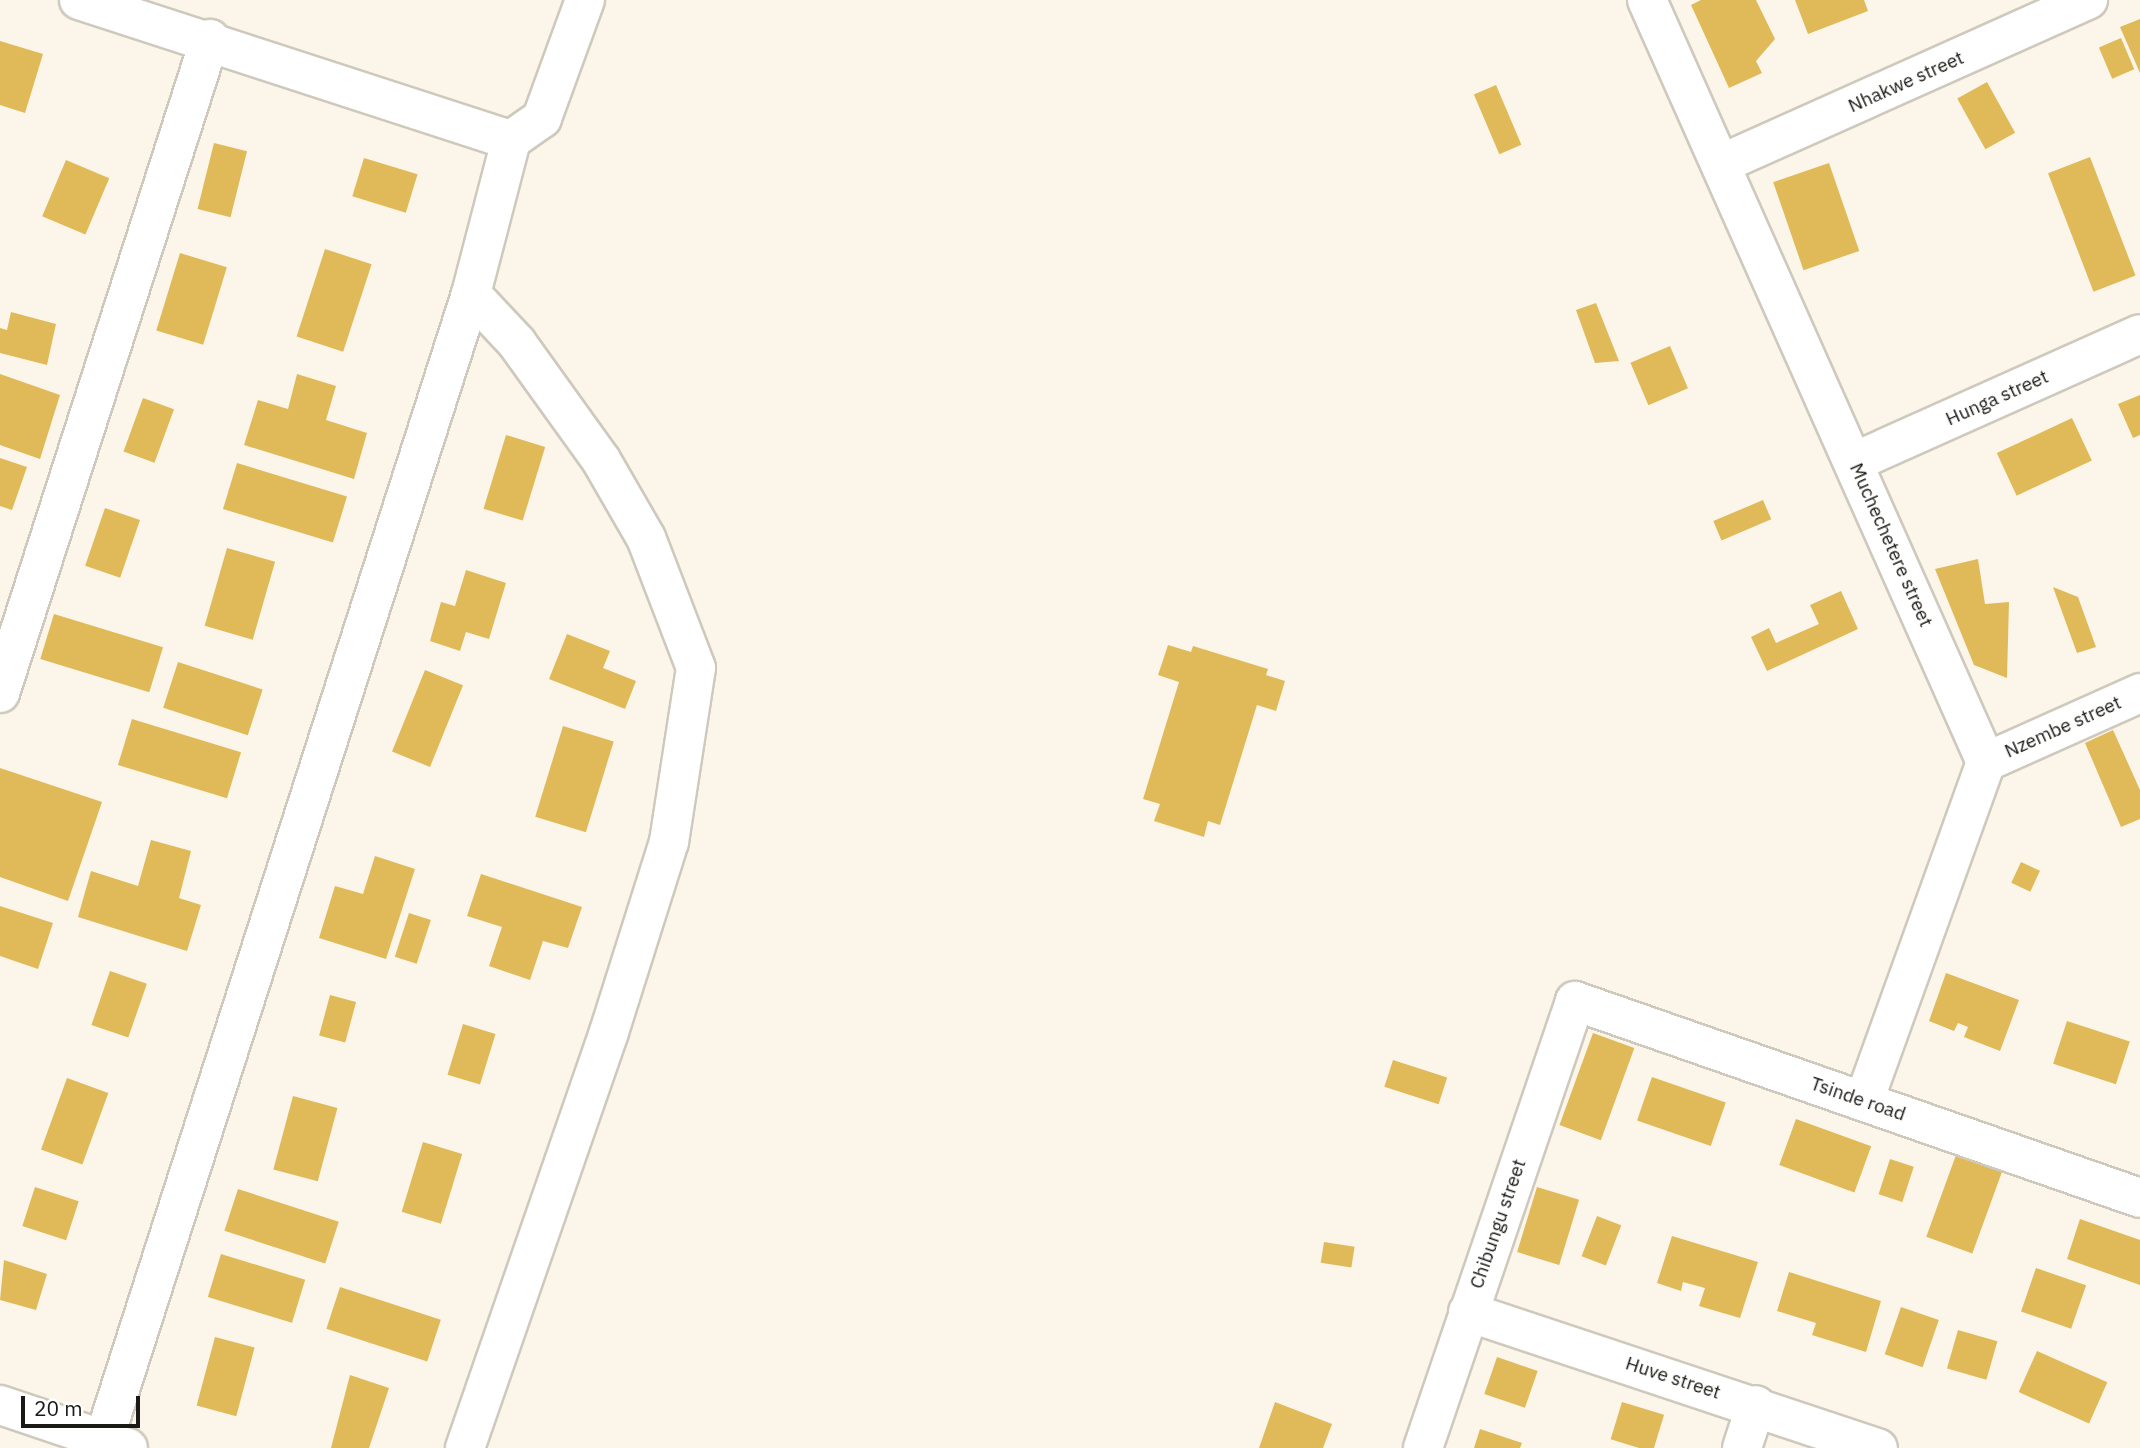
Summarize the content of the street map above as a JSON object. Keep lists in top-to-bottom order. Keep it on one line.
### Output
{"streets":{"street":["Nhakwe street","Hunga street","Muchechetere street","Nzembe street","Tsinde road","Chibungu street","Huve street"]},"crossings":[["Nhakwe street","Muchechetere street"],["Hunga street","Muchechetere street"],["Muchechetere street","Nzembe street"],["Tsinde road","Chibungu street"],["Chibungu street","Huve street"]],"scale_bar":"20 m"}
